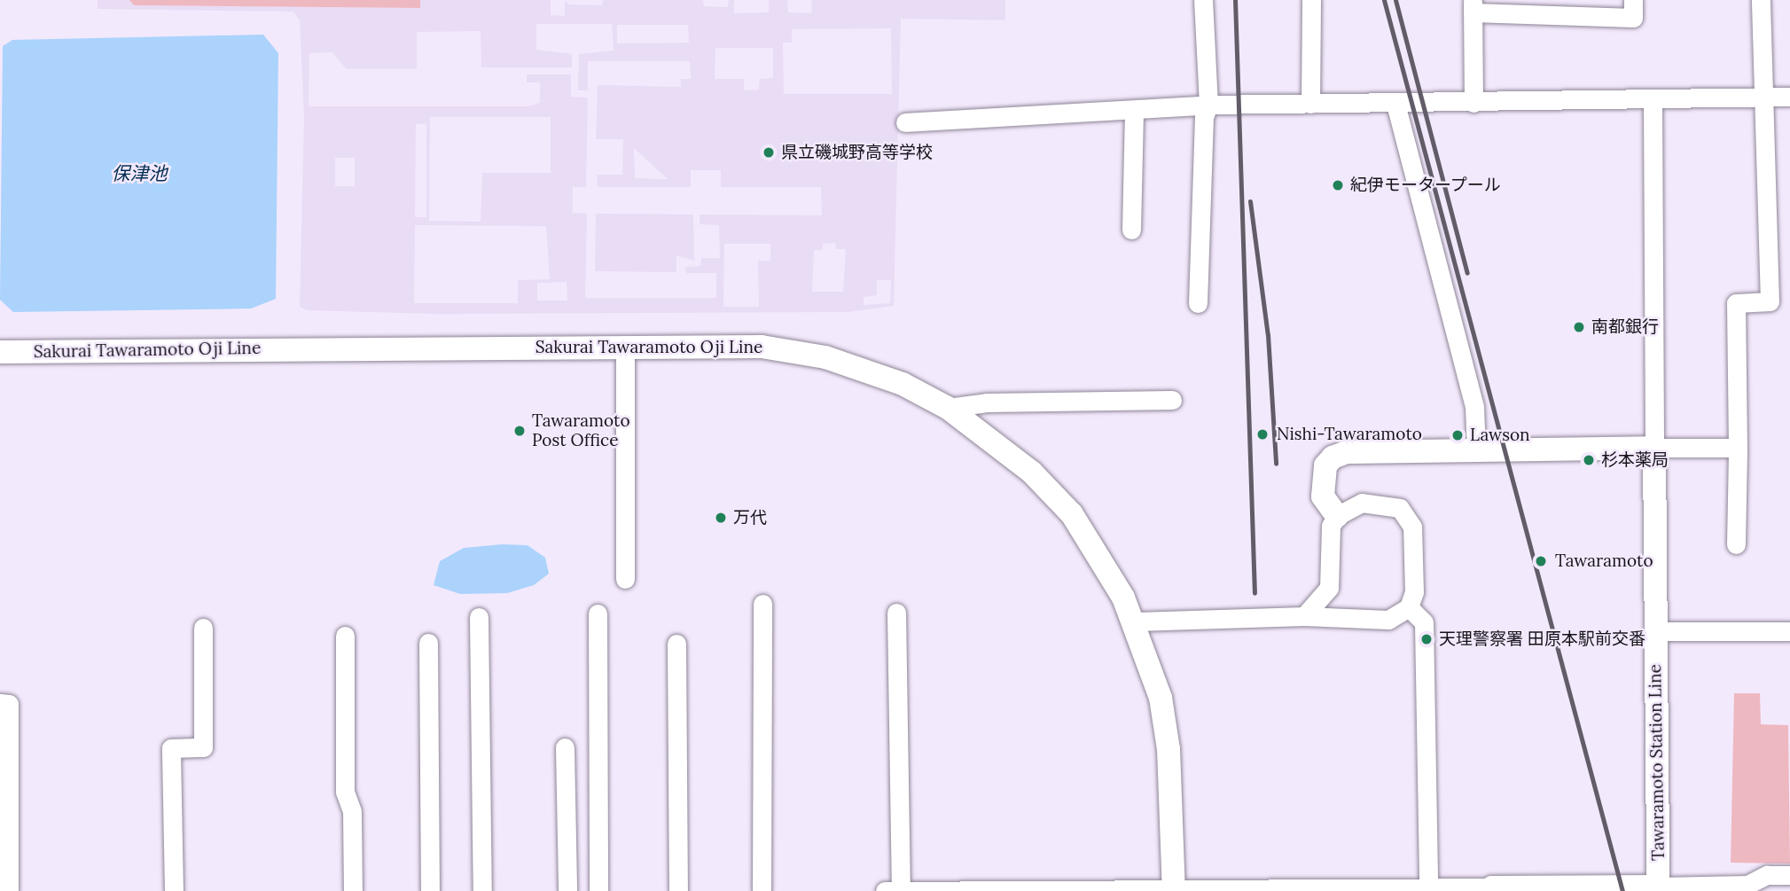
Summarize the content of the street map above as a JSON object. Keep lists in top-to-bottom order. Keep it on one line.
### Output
{"streets":{"main road":["Sakurai Tawaramoto Oji Line","Tawaramoto Station Line"]},"water":["保津池"],"places":["県立磯城野高等学校","紀伊モータープール","南都銀行","Tawaramoto Post Office","Nishi-Tawaramoto","Lawson","杉本薬局","万代","Tawaramoto","天理警察署 田原本駅前交番"]}
